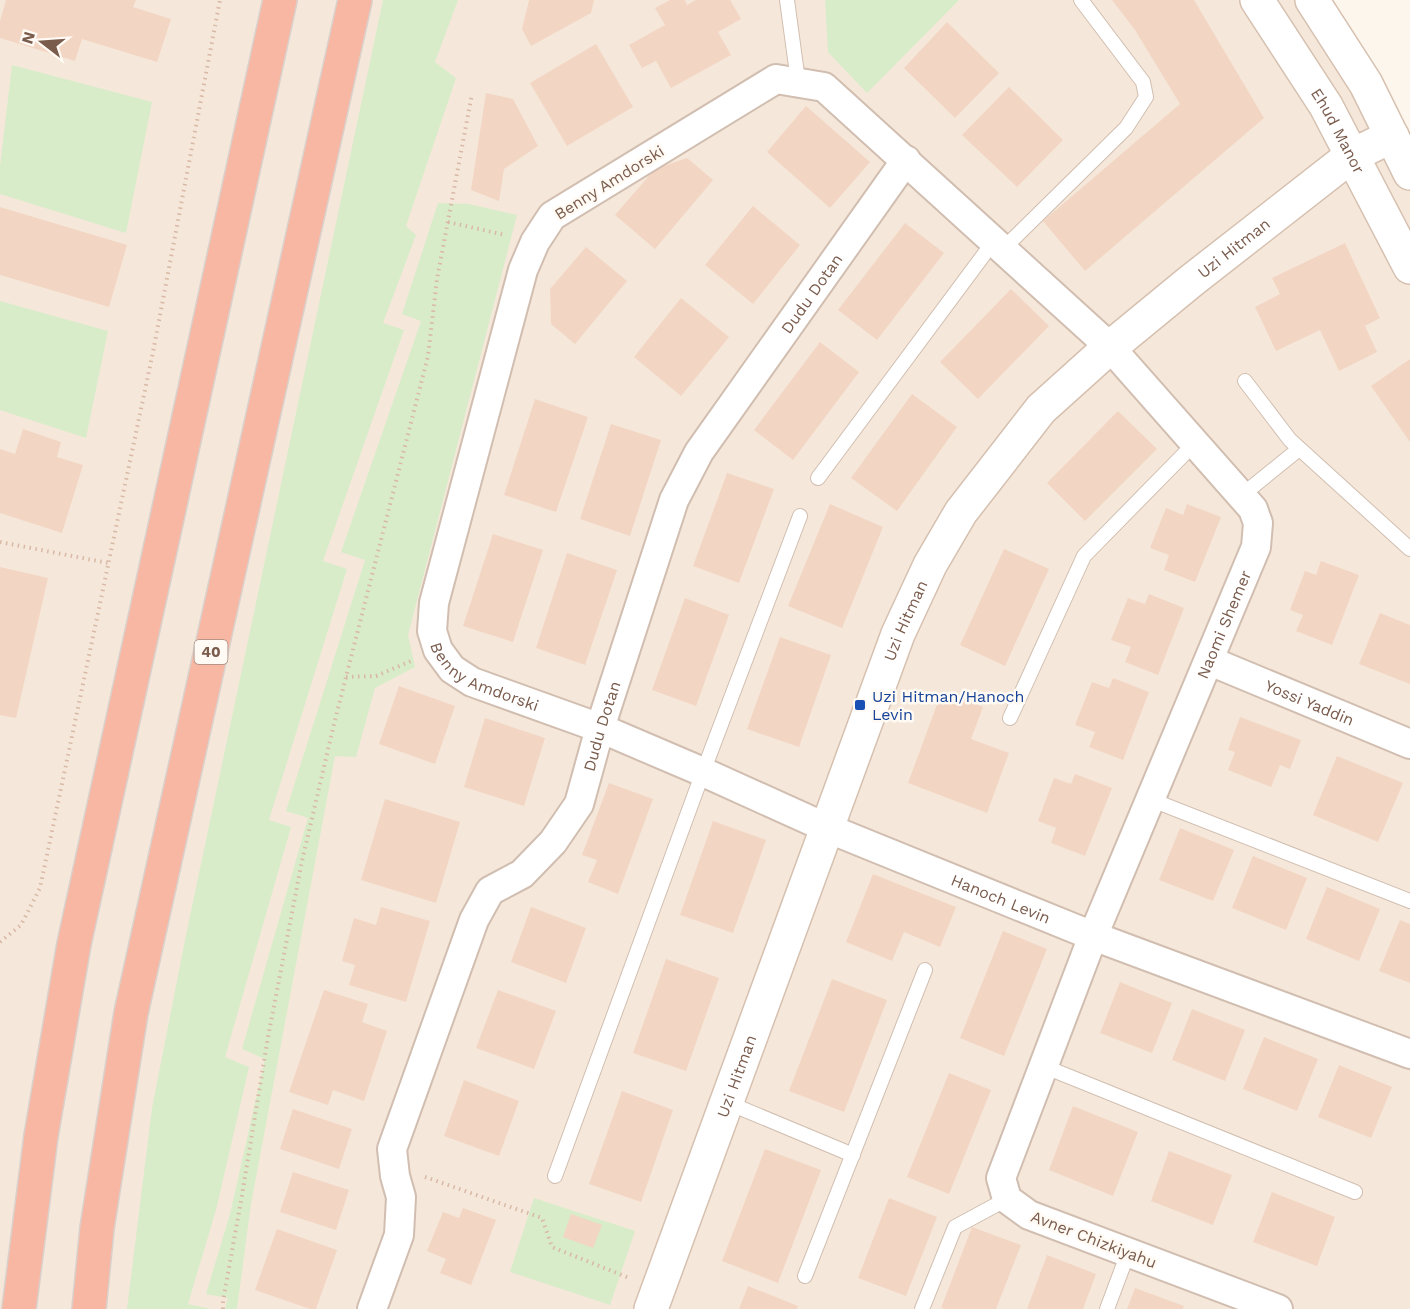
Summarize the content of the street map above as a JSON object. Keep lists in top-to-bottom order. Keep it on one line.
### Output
{"streets":{"highway":["40"],"street":["Ehud Manor","Benny Amdorski","Uzi Hitman","Dudu Dotan","Naomi Shemer","Yossi Yaddin","Hanoch Levin","Avner Chizkiyahu"]},"crossings":[["Ehud Manor","Uzi Hitman"],["Benny Amdorski","Uzi Hitman"],["Benny Amdorski","Dudu Dotan"],["Benny Amdorski","Naomi Shemer"],["Benny Amdorski","Hanoch Levin"],["Uzi Hitman","Naomi Shemer"],["Uzi Hitman","Hanoch Levin"],["Dudu Dotan","Hanoch Levin"],["Naomi Shemer","Yossi Yaddin"],["Naomi Shemer","Hanoch Levin"]],"places":{"transit":["Uzi Hitman/Hanoch Levin"]},"north":"left"}
